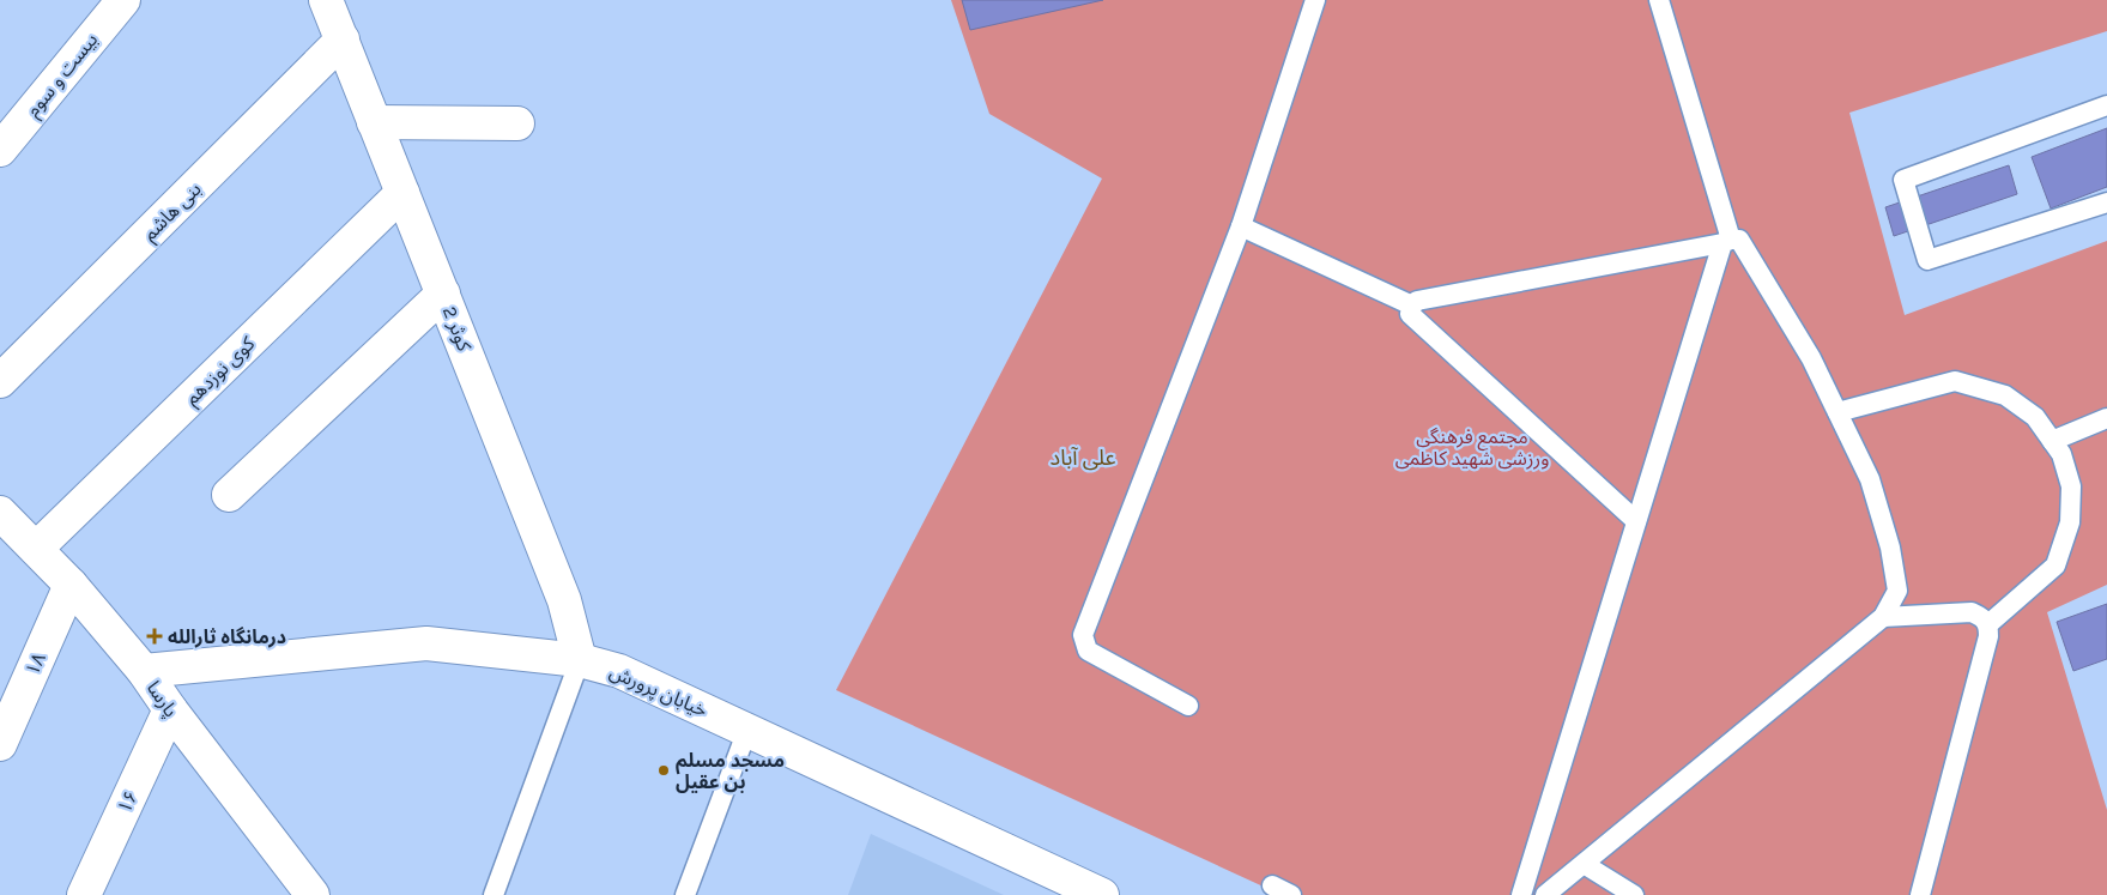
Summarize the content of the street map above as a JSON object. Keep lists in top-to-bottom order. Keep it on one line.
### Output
{"streets":{"street":["بیست و سوم","بنی هاشم","کوثر 2","کوی نوزدهم","۱۸","خیابان پرورش","پارسا","۱۶"]},"crossings":[["بنی هاشم","کوثر 2"],["کوثر 2","کوی نوزدهم"],["کوثر 2","خیابان پرورش"],["کوی نوزدهم","پارسا"],["۱۸","پارسا"],["خیابان پرورش","پارسا"],["پارسا","۱۶"]],"districts":["علی آباد"],"parks":["مجتمع فرهنگی ورزشی شهید کاظمی"],"places":{"health":["درمانگاه ثارالله"],"other":["مسجد مسلم بن عقیل"]}}
